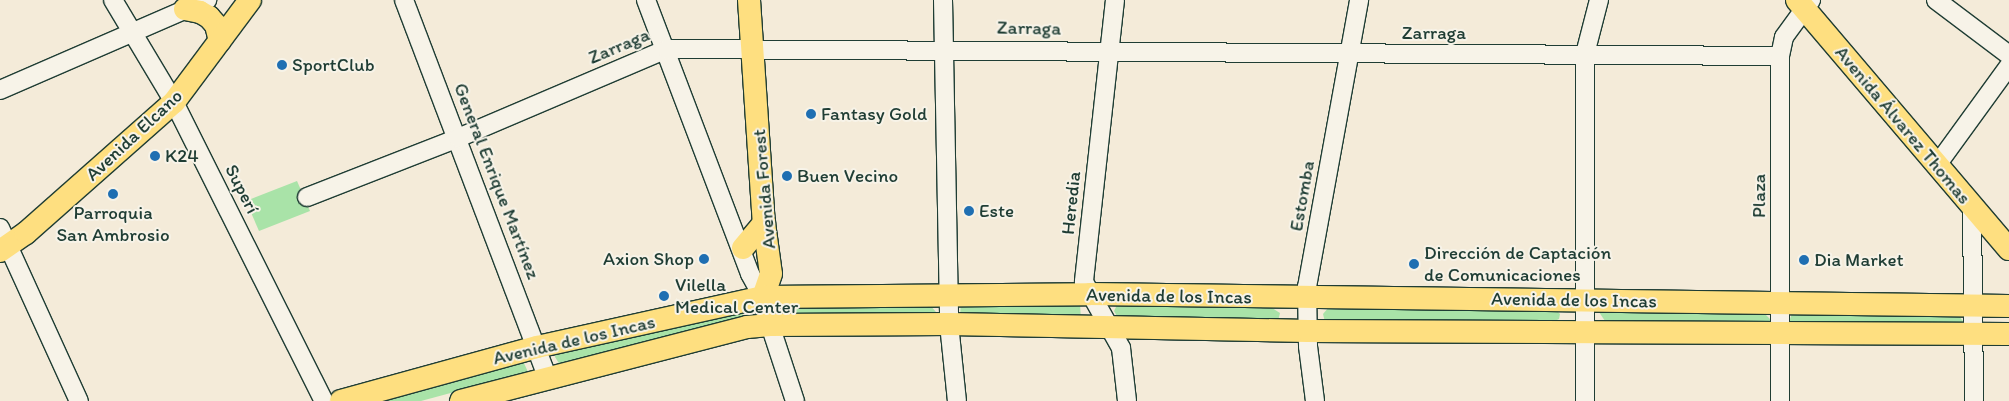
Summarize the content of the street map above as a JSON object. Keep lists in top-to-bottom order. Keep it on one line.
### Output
{"streets":{"main road":["Avenida Álvarez Thomas","Avenida Elcano","Avenida Forest","Avenida de los Incas"],"street":["Zarraga","General Enrique Martínez","Superí","Estomba","Plaza","Heredia"]},"crossings":[["Zarraga","General Enrique Martínez"],["Zarraga","Avenida Forest"],["Zarraga","Estomba"],["Zarraga","Plaza"],["Zarraga","Heredia"],["Avenida Álvarez Thomas","Plaza"],["Avenida Elcano","Superí"],["General Enrique Martínez","Avenida de los Incas"],["Avenida Forest","Avenida de los Incas"],["Estomba","Avenida de los Incas"],["Plaza","Avenida de los Incas"],["Heredia","Avenida de los Incas"]],"places":["SportClub","Fantasy Gold","K24","Buen Vecino","Parroquia San Ambrosio","Este","Axion Shop","Dia Market","Dirección de Captación de Comunicaciones","Vilella Medical Center"]}
